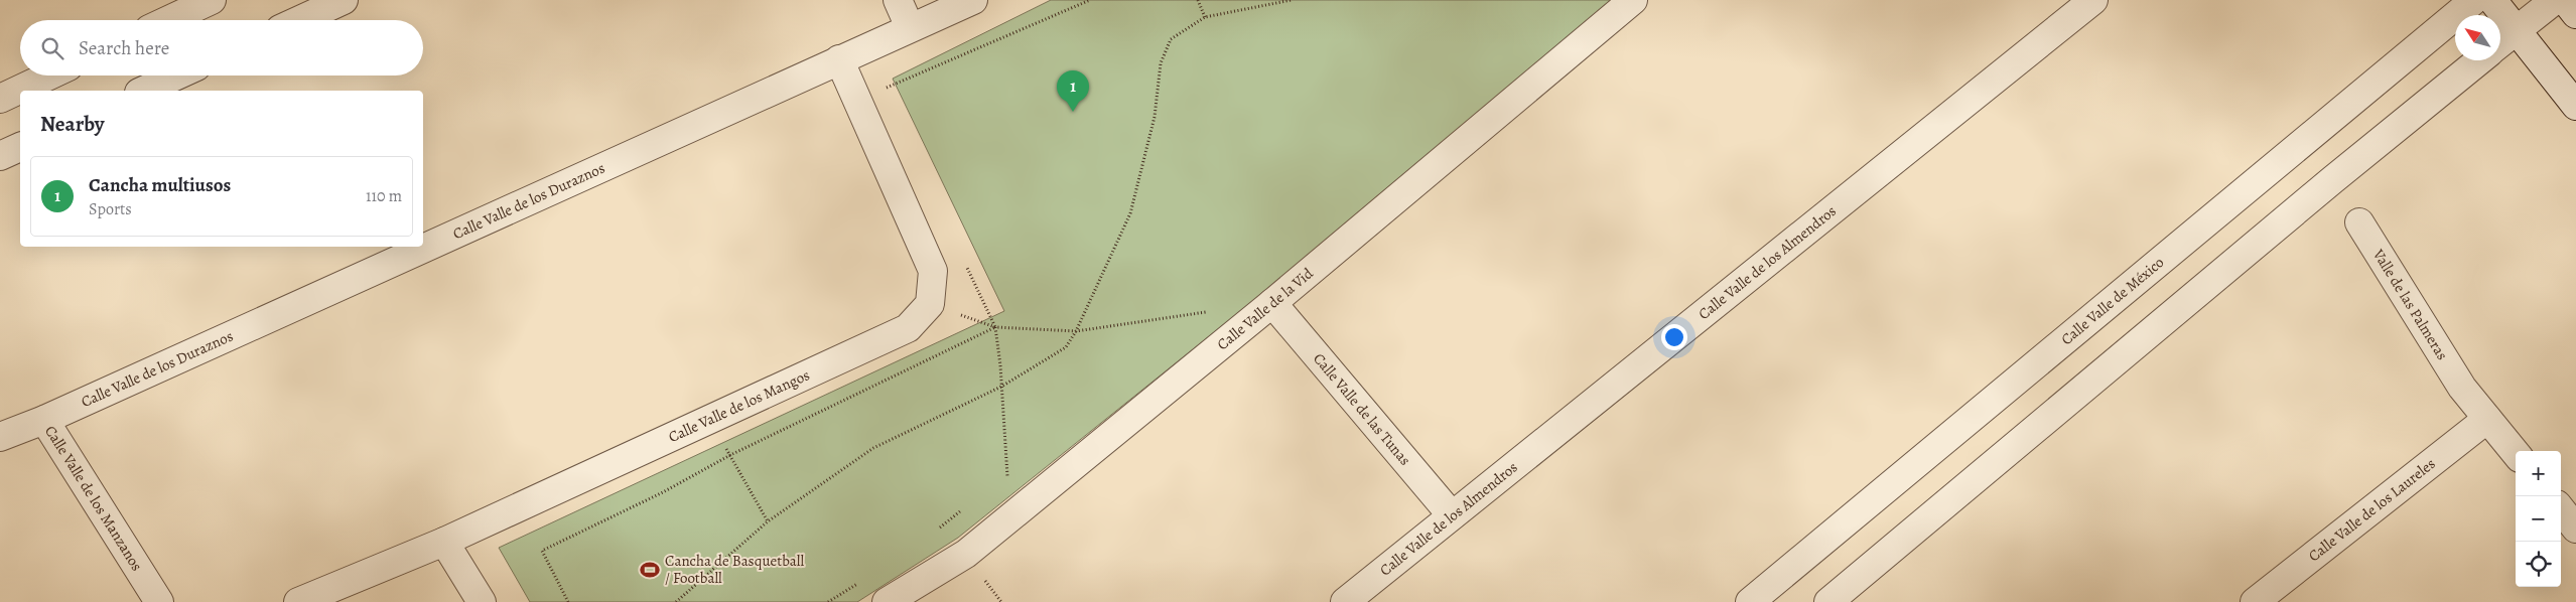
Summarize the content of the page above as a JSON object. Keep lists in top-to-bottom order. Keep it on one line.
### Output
{"streets":{"street":["Calle Valle de los Duraznos","Calle Valle de los Almendros","Calle Valle de México","Valle de las Palmeras","Calle Valle de la Vid","Calle Valle de los Mangos","Calle Valle de las Tunas","Calle Valle de los Manzanos","Calle Valle de los Laureles"]},"crossings":[["Calle Valle de los Duraznos","Calle Valle de los Manzanos"],["Calle Valle de los Almendros","Calle Valle de las Tunas"],["Valle de las Palmeras","Calle Valle de los Laureles"],["Calle Valle de la Vid","Calle Valle de las Tunas"]],"places":{"sports":["Cancha de Basquetball / Football"]},"north":"top left","page":{"search":"Search here","pins":"1","heading":"Nearby","list":[{"mark":"1","name":"Cancha multiusos","note":"Sports","value":"110 m"}],"map_buttons":["+","−"]}}
